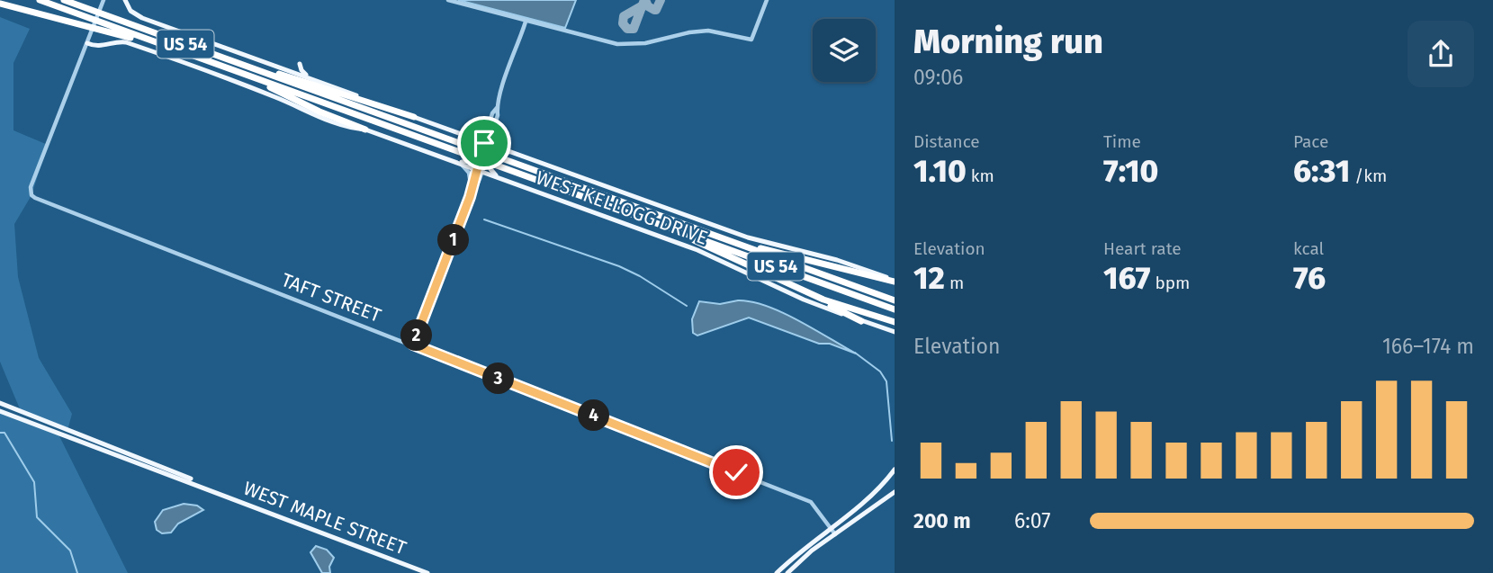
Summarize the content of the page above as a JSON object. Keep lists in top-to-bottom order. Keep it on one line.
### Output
{"streets":{"highway":["US 54"],"main road":["WEST KELLOGG DRIVE","WEST MAPLE STREET"],"street":["TAFT STREET"]},"crossings":[["WEST KELLOGG DRIVE","TAFT STREET"]],"page":{"heading":["Morning run","09:06"],"stats":[["Distance","1.10 km"],["Time","7:10"],["Pace","6:31 /km"],["Elevation","12 m"],["Heart rate","167 bpm"],["kcal","76"]],"pins":["1","2","3","4"],"chart":["Elevation","166–174 m"],"list":[{"name":"200 m","note":"6:07"}]}}
